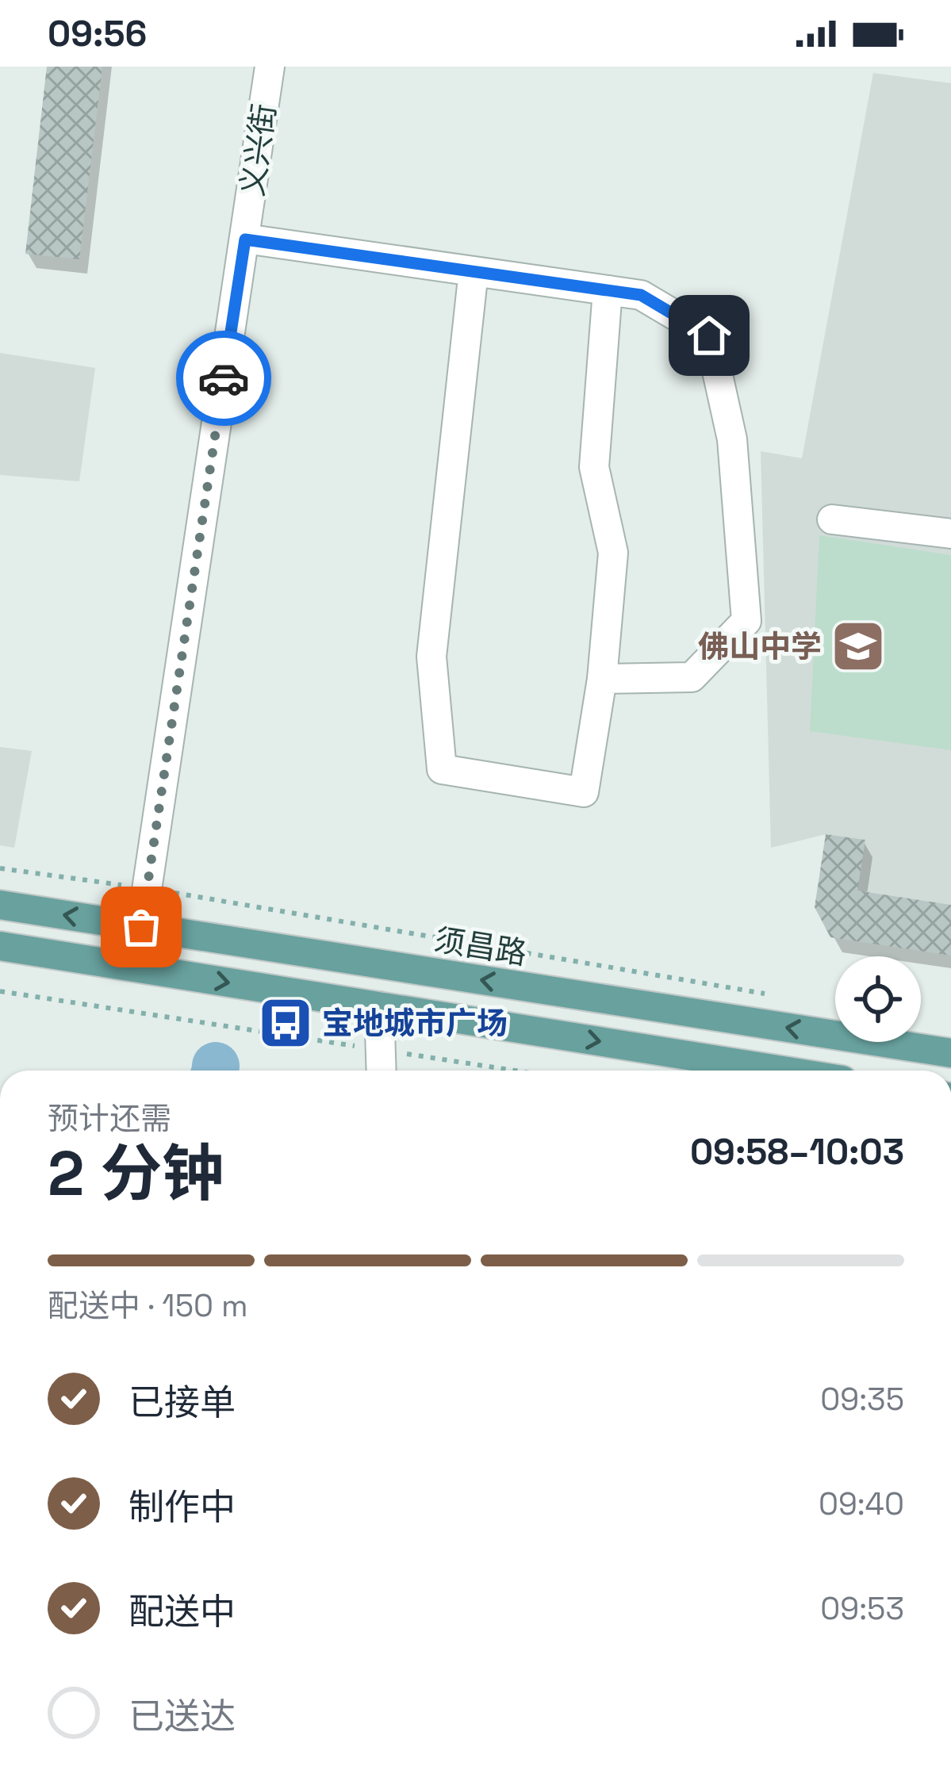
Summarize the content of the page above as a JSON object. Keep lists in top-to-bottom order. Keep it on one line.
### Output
{"streets":{"main road":["须昌路"],"street":["义兴街"]},"crossings":[["义兴街","须昌路"]],"places":{"school or university":["佛山中学"],"bus stop":["宝地城市广场"]},"page":{"status":"09:56","heading":["2 分钟","预计还需","09:58–10:03"],"bar":"配送中 · 150 m","list":[["已接单","09:35"],["制作中","09:40"],["配送中","09:53"],"已送达"]}}
